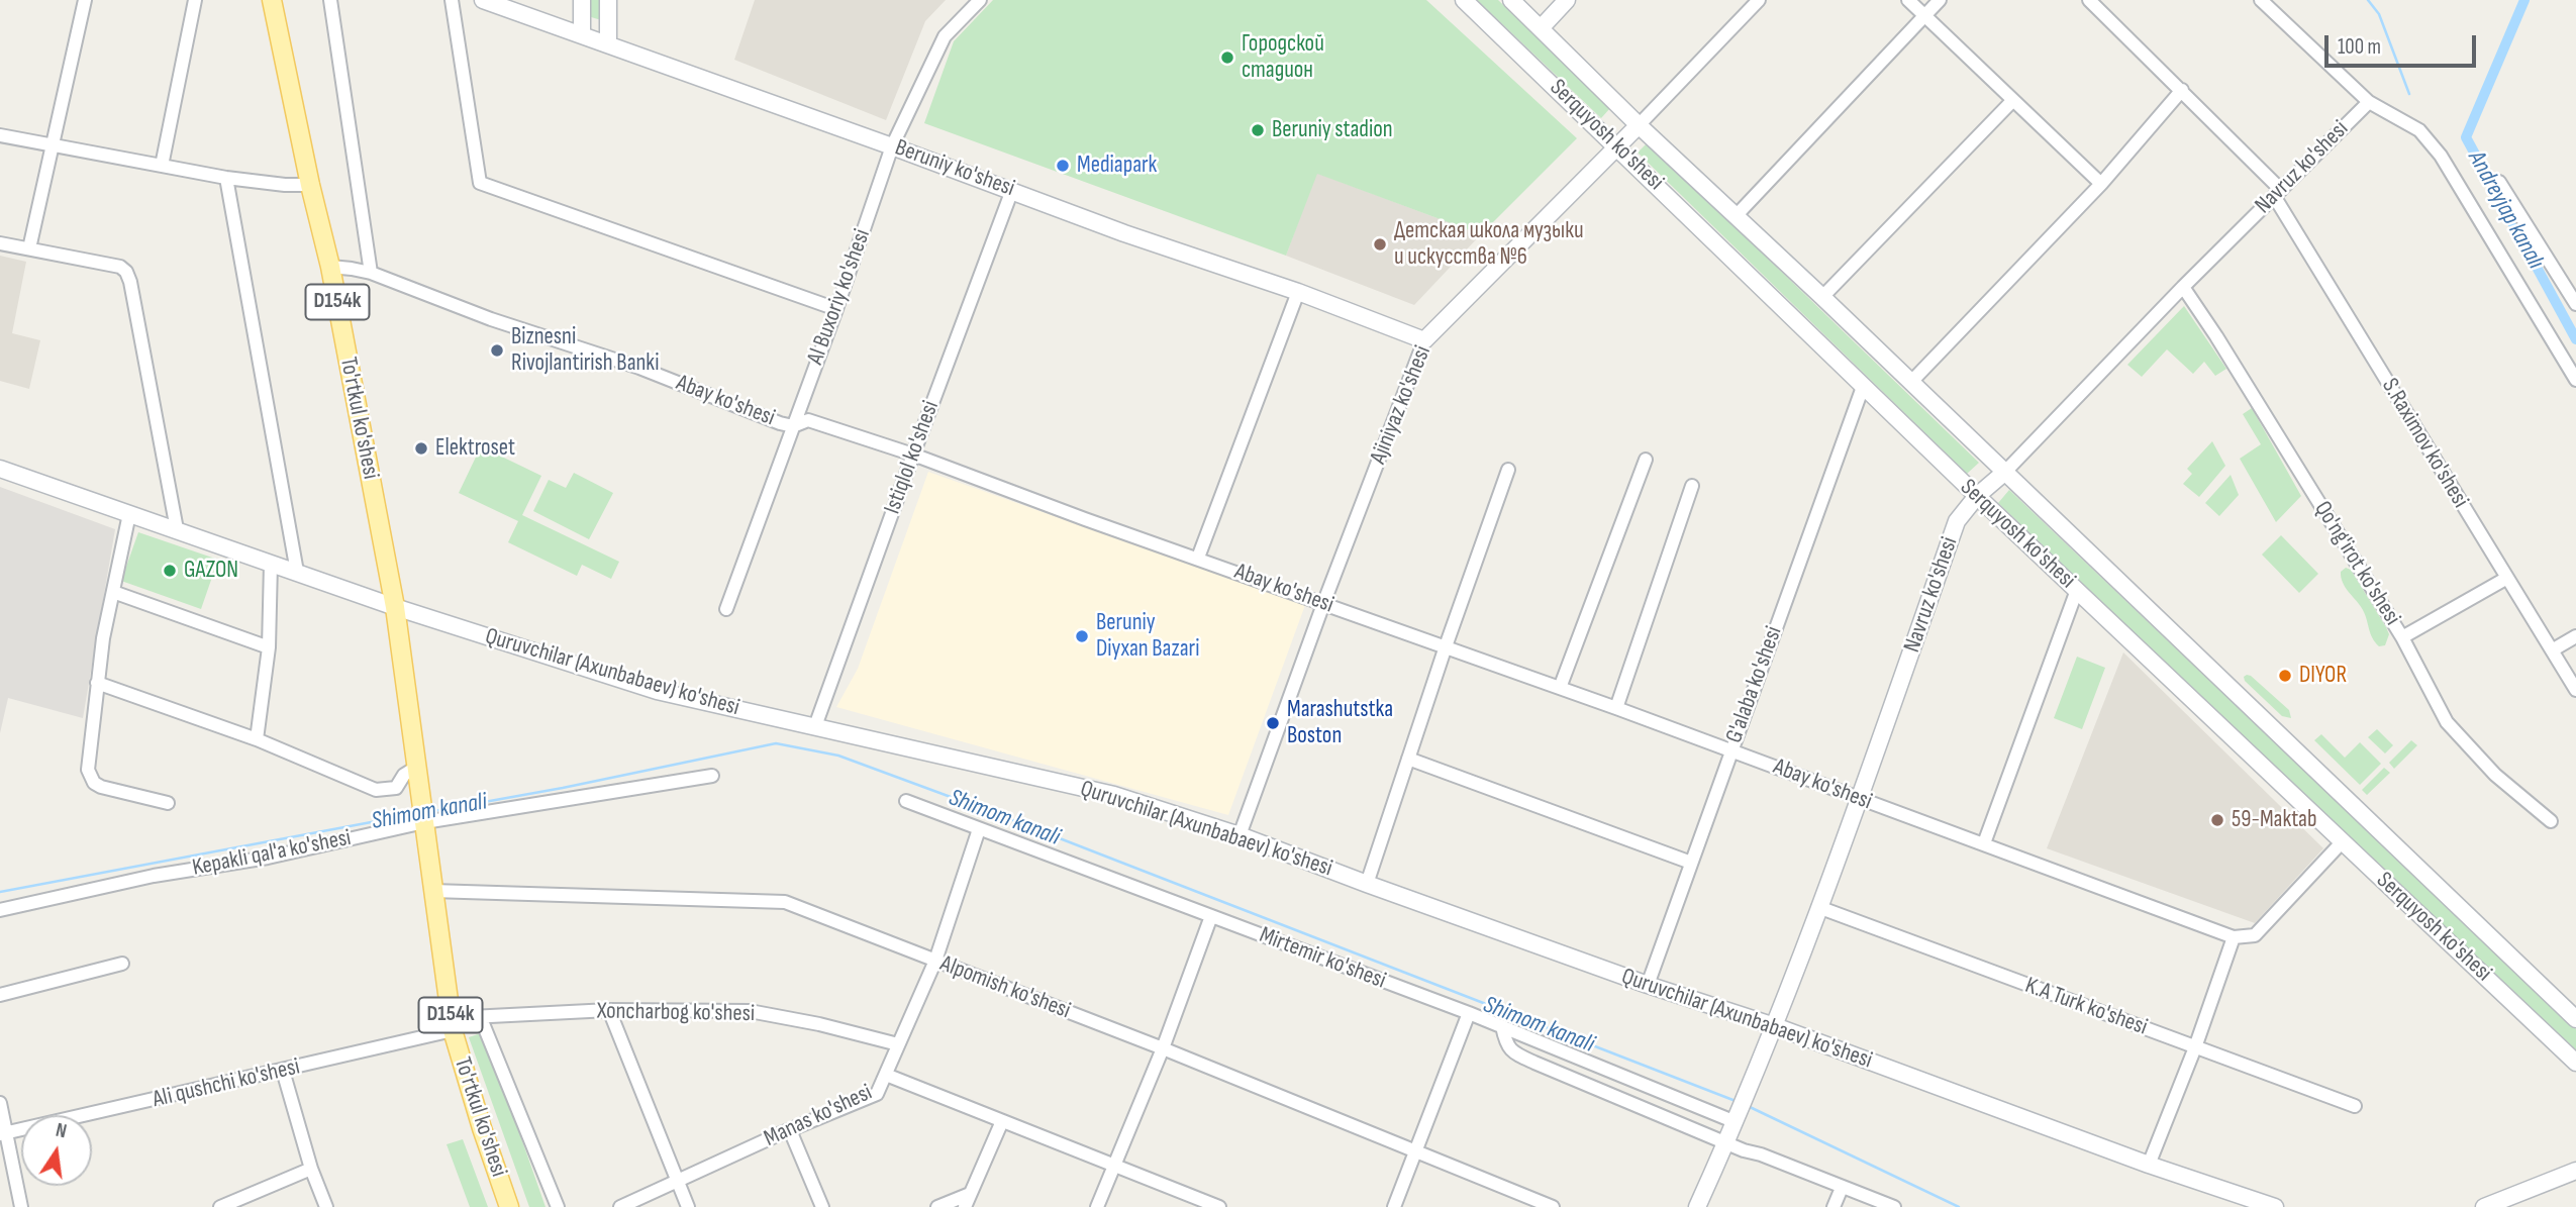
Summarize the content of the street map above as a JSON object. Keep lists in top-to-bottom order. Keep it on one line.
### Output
{"streets":{"main road":["D154k","To'rtkul ko'shesi"],"street":["Serquyosh ko'shesi","Navruz ko'shesi","Beruniy ko'shesi","Al Buxoriy ko'shesi","Abay ko'shesi","Ajiniyaz ko'shesi","S.Raximov ko'shesi","Istiqlol ko'shesi","Qo'ng'irot ko'shesi","Quruvchilar (Axunbabaev) ko'shesi","G'alaba ko'shesi","Kepakli qal'a ko'shesi","Mirtemir ko'shesi","Alpomish ko'shesi","K.A Turk ko'shesi","Xoncharbog ko'shesi","Ali qushchi ko'shesi","Manas ko'shesi"]},"crossings":[["Serquyosh ko'shesi","Navruz ko'shesi"],["Serquyosh ko'shesi","Ajiniyaz ko'shesi"],["Serquyosh ko'shesi","G'alaba ko'shesi"],["Navruz ko'shesi","Abay ko'shesi"],["Navruz ko'shesi","S.Raximov ko'shesi"],["Navruz ko'shesi","Qo'ng'irot ko'shesi"],["Navruz ko'shesi","Quruvchilar (Axunbabaev) ko'shesi"],["Navruz ko'shesi","Mirtemir ko'shesi"],["Navruz ko'shesi","K.A Turk ko'shesi"],["Beruniy ko'shesi","Al Buxoriy ko'shesi"],["Beruniy ko'shesi","Ajiniyaz ko'shesi"],["Beruniy ko'shesi","Istiqlol ko'shesi"],["Al Buxoriy ko'shesi","Abay ko'shesi"],["Abay ko'shesi","Ajiniyaz ko'shesi"],["Abay ko'shesi","To'rtkul ko'shesi"],["Abay ko'shesi","Istiqlol ko'shesi"],["Abay ko'shesi","G'alaba ko'shesi"],["Ajiniyaz ko'shesi","Quruvchilar (Axunbabaev) ko'shesi"],["To'rtkul ko'shesi","Quruvchilar (Axunbabaev) ko'shesi"],["To'rtkul ko'shesi","Kepakli qal'a ko'shesi"],["To'rtkul ko'shesi","Alpomish ko'shesi"],["To'rtkul ko'shesi","Xoncharbog ko'shesi"],["To'rtkul ko'shesi","Ali qushchi ko'shesi"],["Istiqlol ko'shesi","Quruvchilar (Axunbabaev) ko'shesi"],["Quruvchilar (Axunbabaev) ko'shesi","G'alaba ko'shesi"],["Mirtemir ko'shesi","Manas ko'shesi"],["Alpomish ko'shesi","Manas ko'shesi"],["Xoncharbog ko'shesi","Ali qushchi ko'shesi"],["Xoncharbog ko'shesi","Manas ko'shesi"]],"water":["Andreyjap kanalı","Shimom kanali"],"places":["Городской стадион","Beruniy stadion","Mediapark","Детская школа музыки и искусства №6","Biznesni Rivojlantirish Banki","Elektroset","GAZON","Beruniy Diyxan Bazari","DIYOR","Marashutstka Boston","59-Maktab"],"scale_bar":"100 m","north":"top"}
